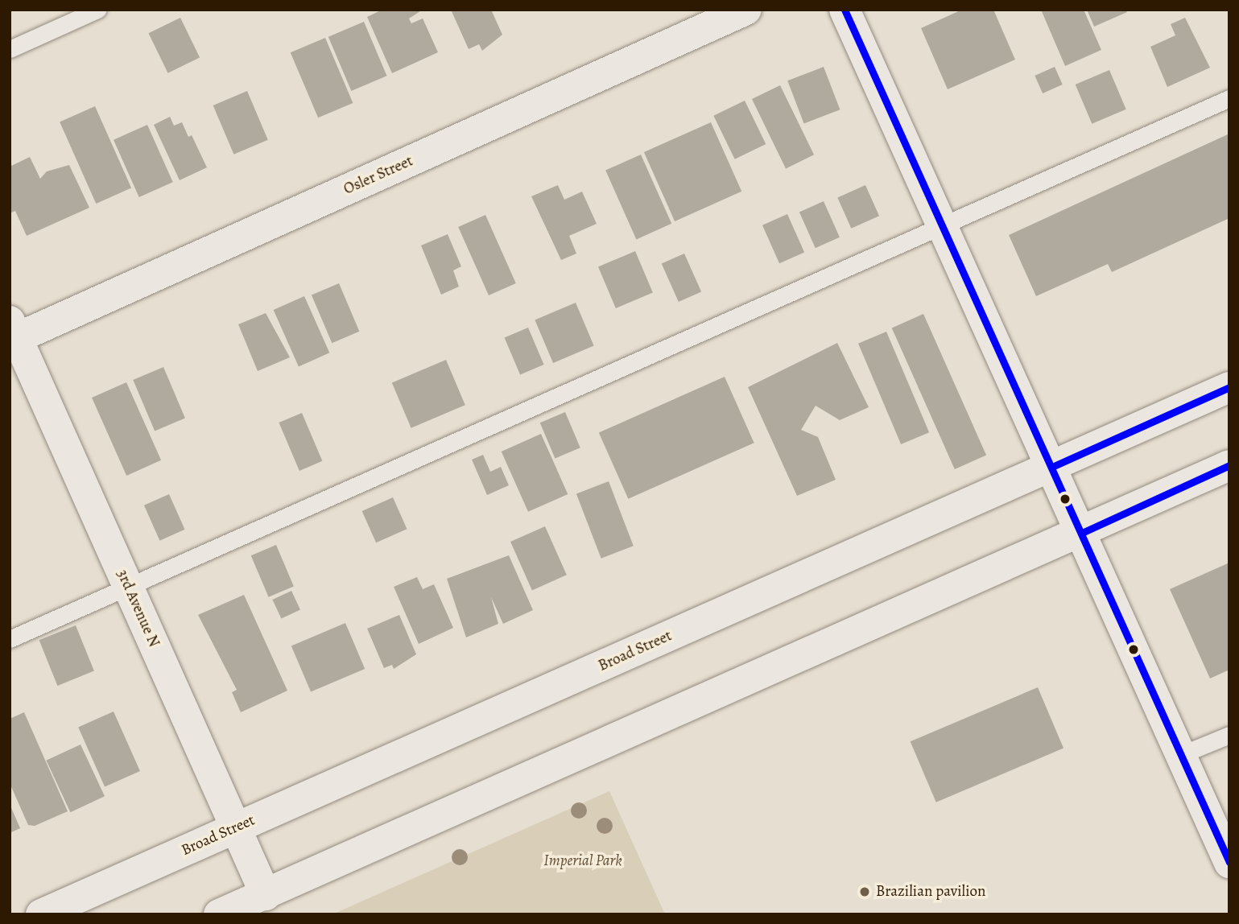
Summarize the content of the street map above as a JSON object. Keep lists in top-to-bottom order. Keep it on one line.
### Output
{"streets":{"main road":["Osler Street","3rd Avenue N","Broad Street"]},"crossings":[["Osler Street","3rd Avenue N"],["3rd Avenue N","Broad Street"]],"parks":["Imperial Park"],"places":["Brazilian pavilion"]}
